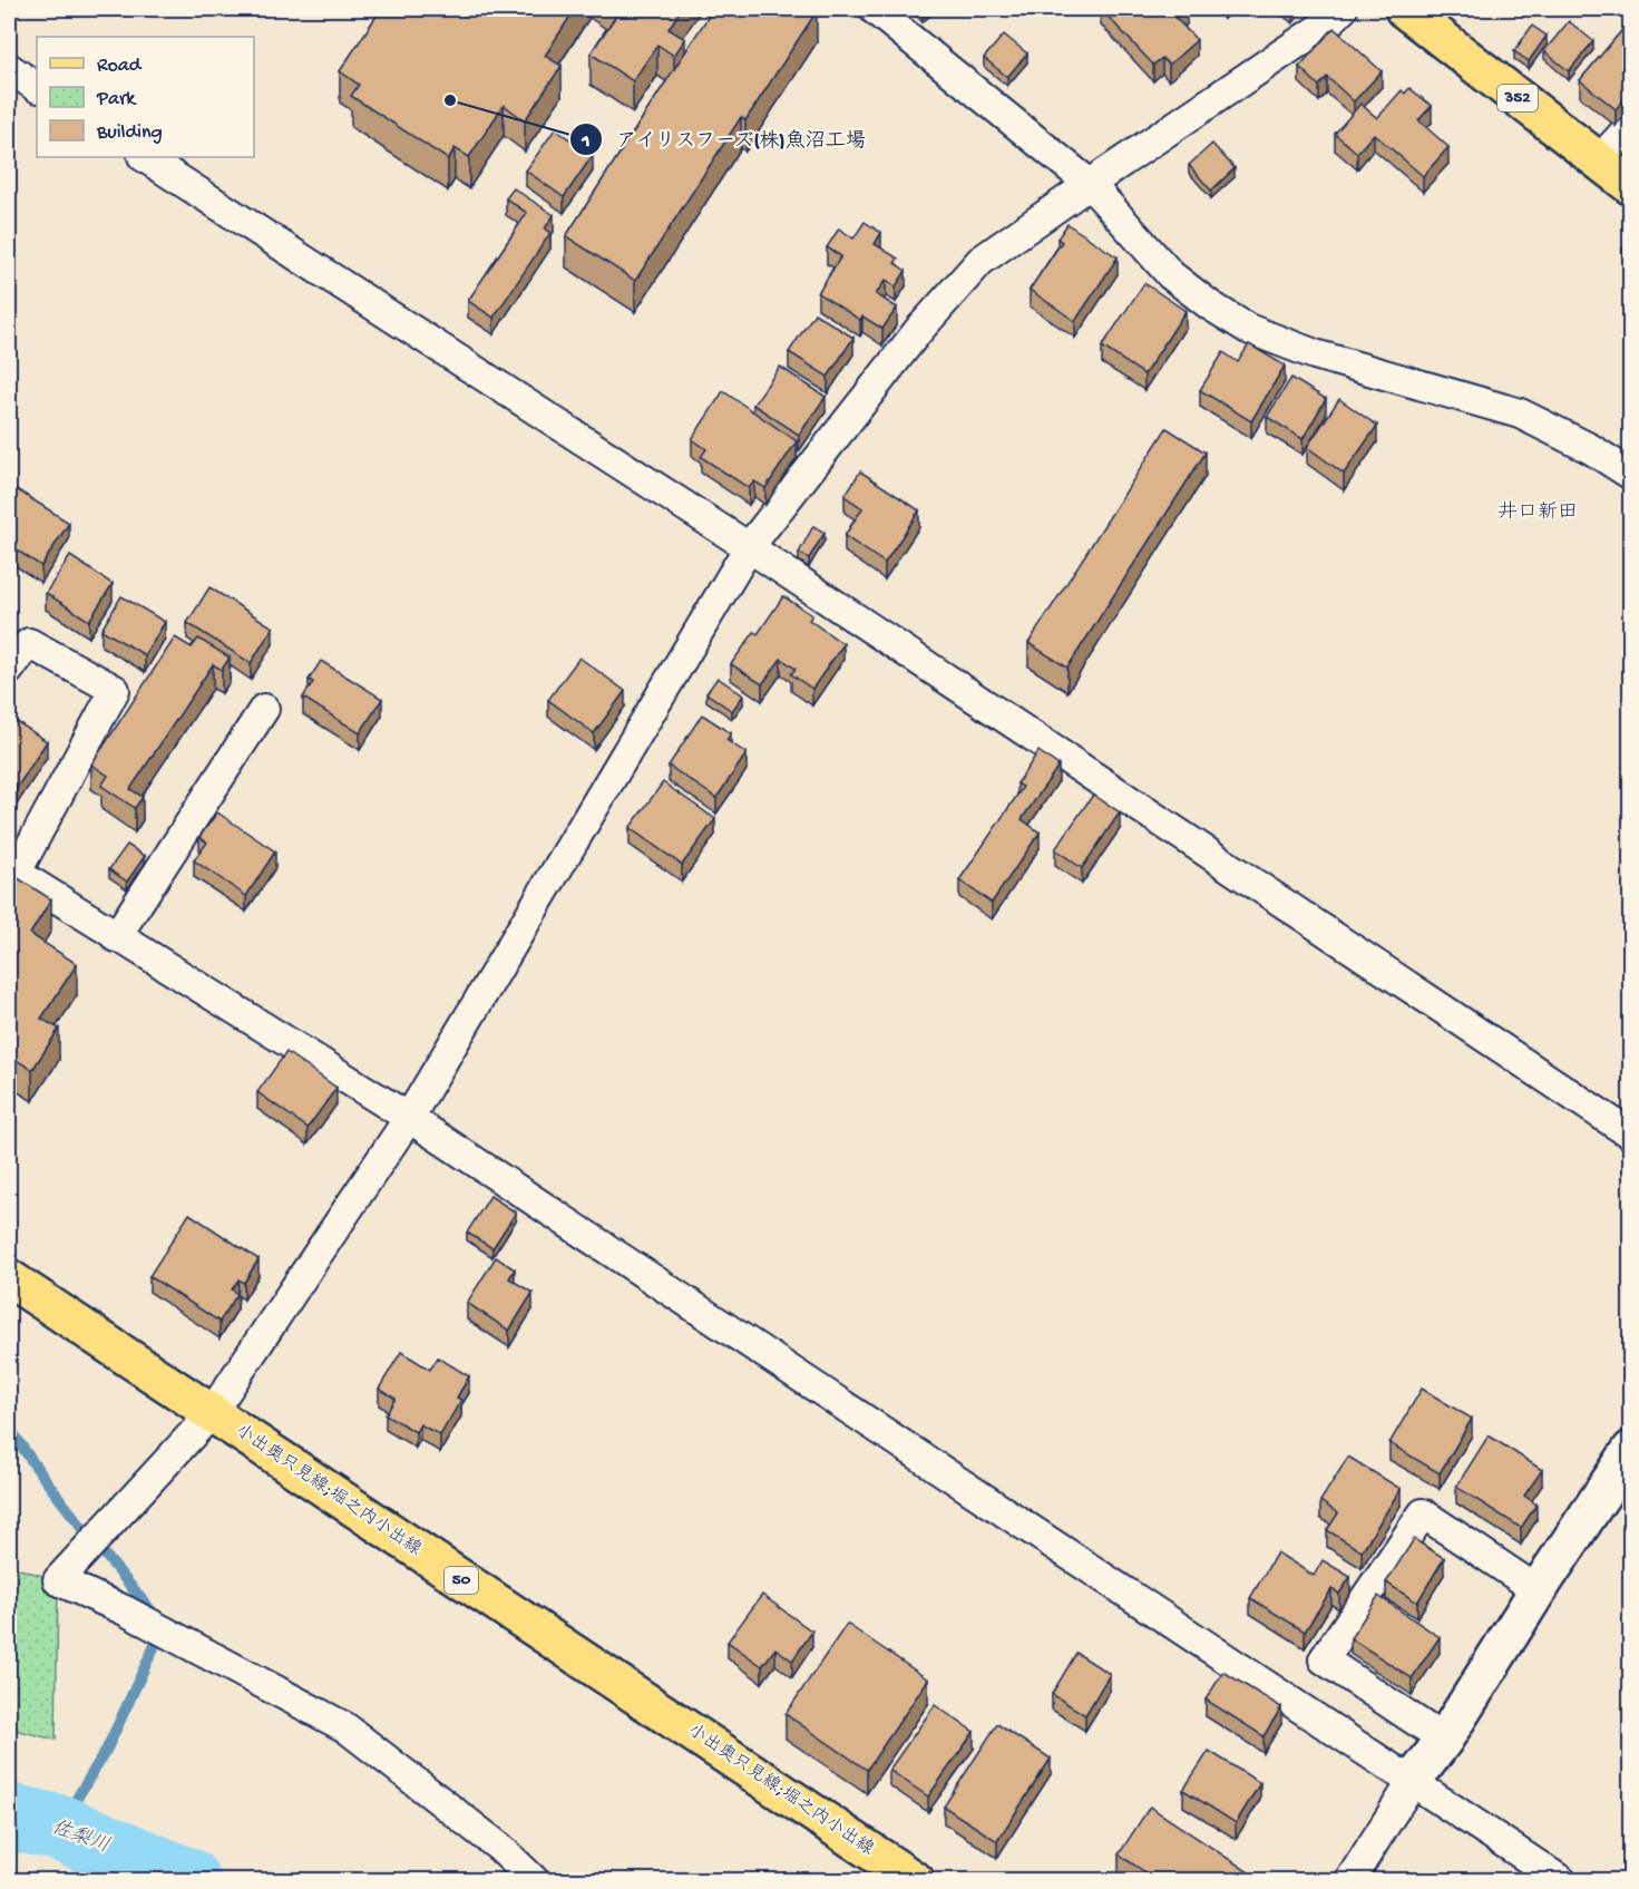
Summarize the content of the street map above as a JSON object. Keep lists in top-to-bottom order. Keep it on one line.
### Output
{"streets":{"main road":["352","小出奥只見線;堀之内小出線","50"]},"districts":["井口新田"],"water":["佐梨川"],"places":["アイリスフーズ(株)魚沼工場"],"legend":["Road","Park","Building"]}
